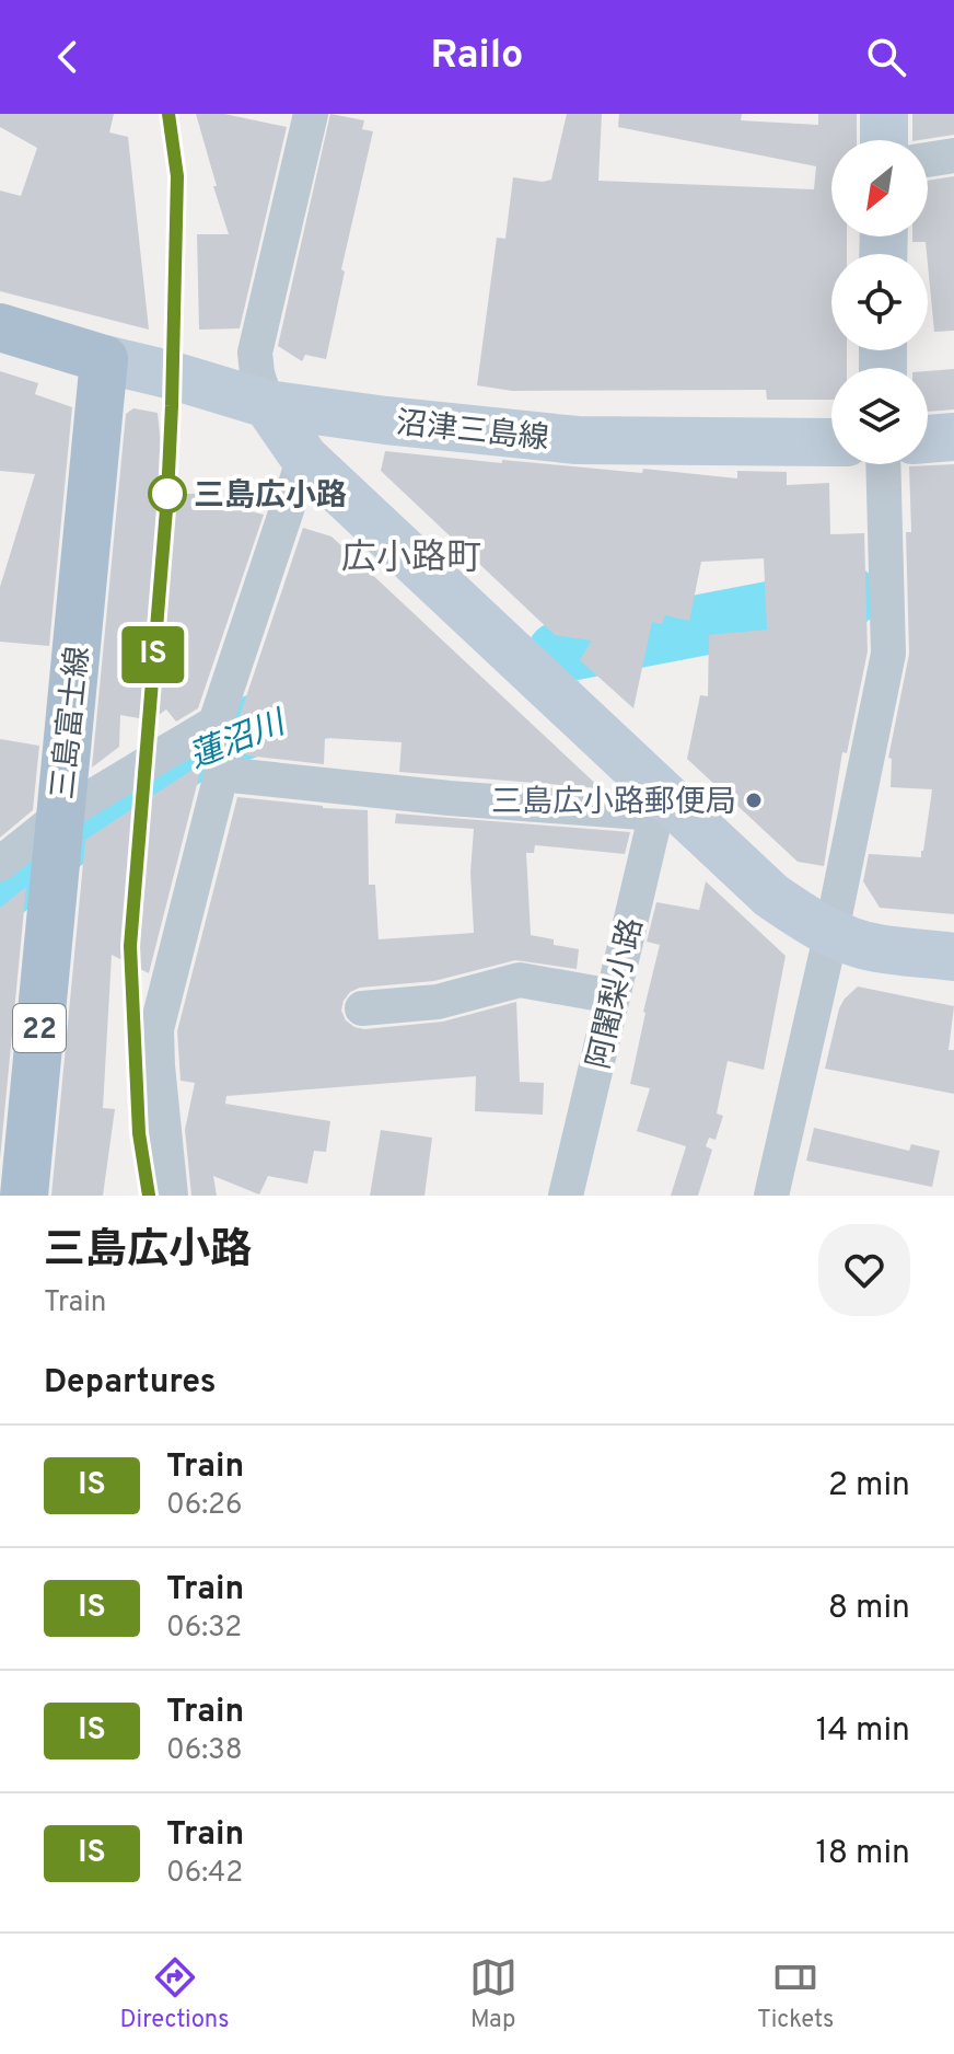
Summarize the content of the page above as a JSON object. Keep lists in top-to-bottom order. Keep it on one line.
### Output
{"streets":{"main road":["三島富士線","22"],"street":["沼津三島線","阿闍梨小路"]},"crossings":[["沼津三島線","三島富士線"]],"districts":["広小路町"],"water":["蓮沼川"],"places":["三島広小路","三島広小路郵便局"],"north":"bottom left","page":{"header":"Railo","on_map":"IS","heading":[["三島広小路","Train"],"Departures"],"list":[{"mark":"IS","name":"Train","note":"06:26","value":"2 min"},{"mark":"IS","name":"Train","note":"06:32","value":"8 min"},{"mark":"IS","name":"Train","note":"06:38","value":"14 min"},{"mark":"IS","name":"Train","note":"06:42","value":"18 min"}],"tabs":["Directions","Map","Tickets"]}}
